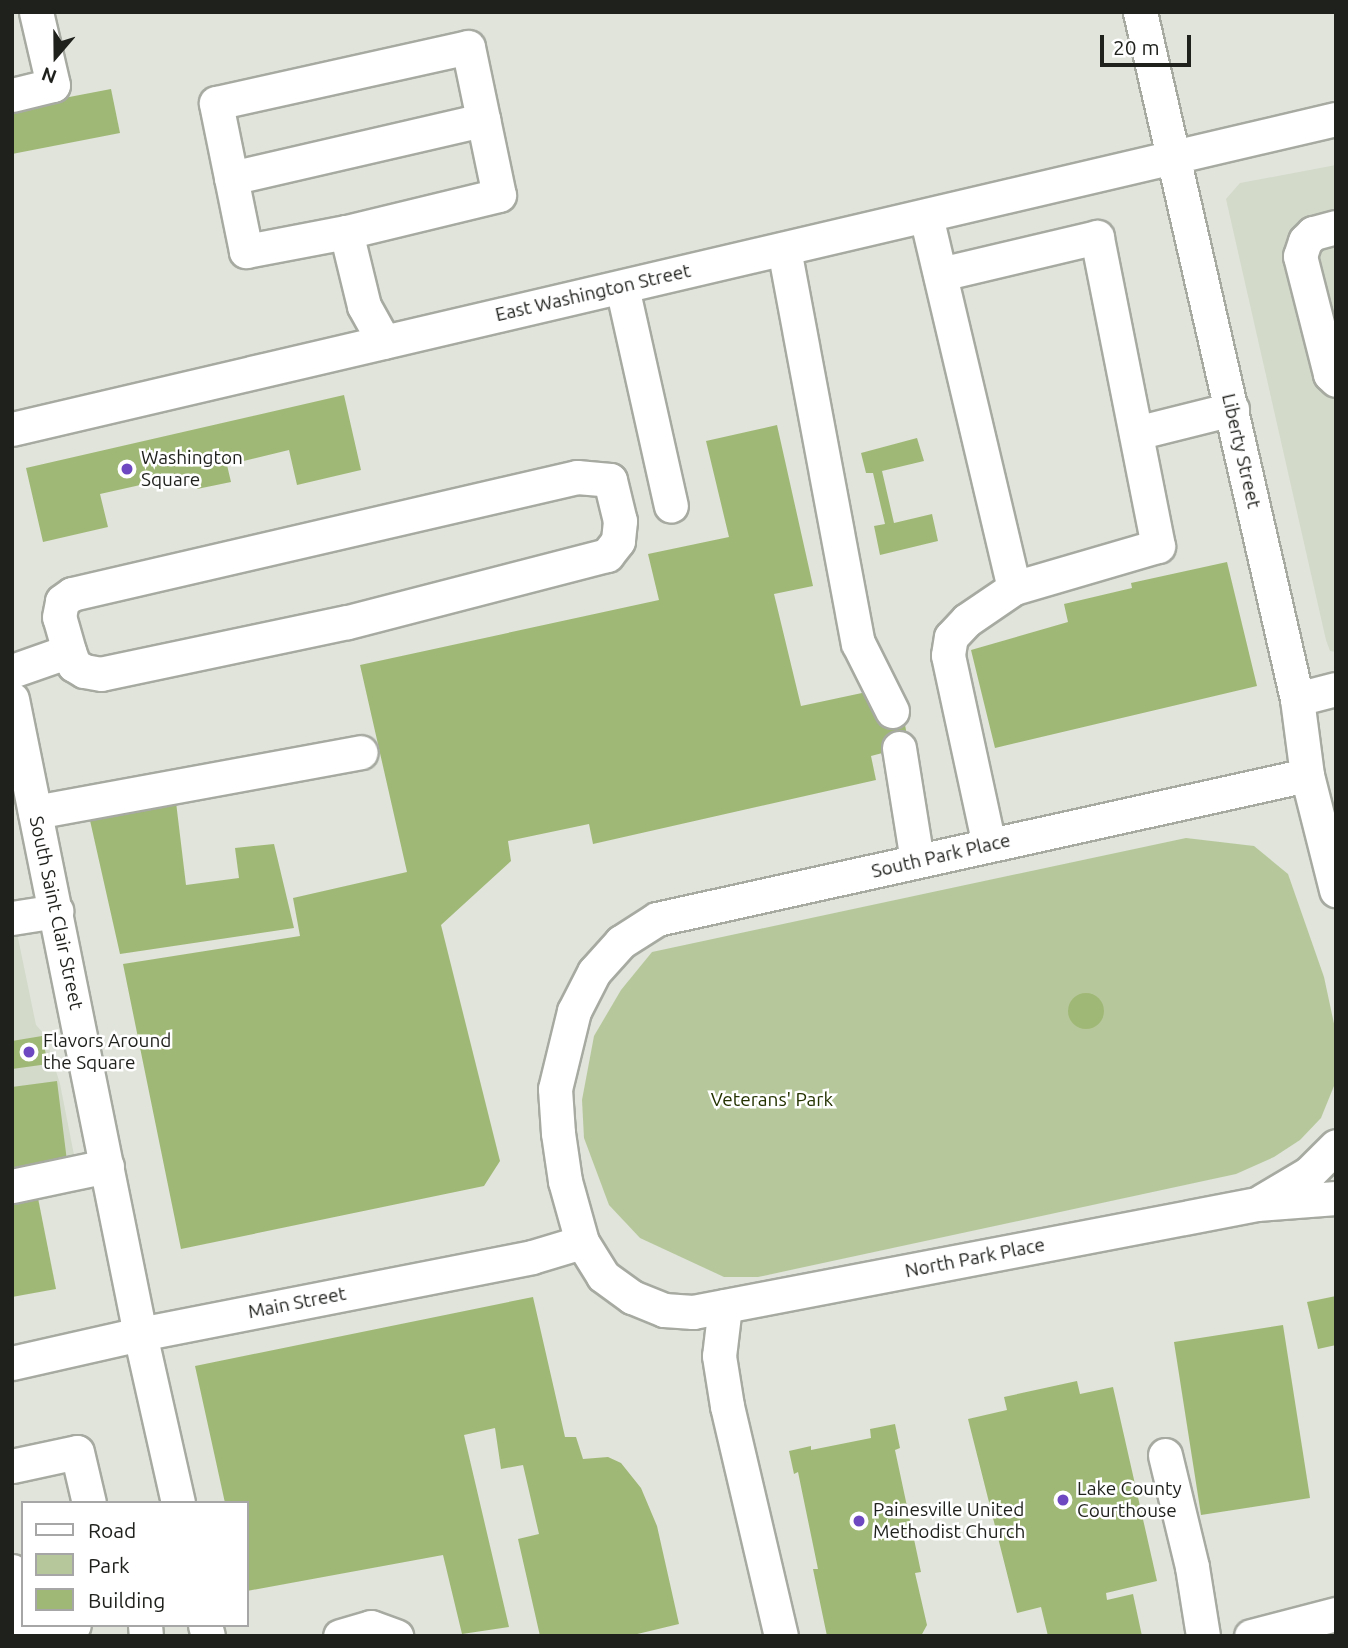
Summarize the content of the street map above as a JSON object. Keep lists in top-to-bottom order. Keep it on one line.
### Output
{"streets":{"street":["East Washington Street","Liberty Street","South Park Place","South Saint Clair Street","North Park Place","Main Street"]},"crossings":[["East Washington Street","Liberty Street"],["Liberty Street","South Park Place"],["South Park Place","North Park Place"],["South Park Place","Main Street"],["South Saint Clair Street","Main Street"],["North Park Place","Main Street"]],"parks":["Veterans' Park"],"places":["Washington Square","Flavors Around the Square","Lake County Courthouse","Painesville United Methodist Church"],"legend":["Road","Park","Building"],"scale_bar":"20 m","north":"bottom"}
